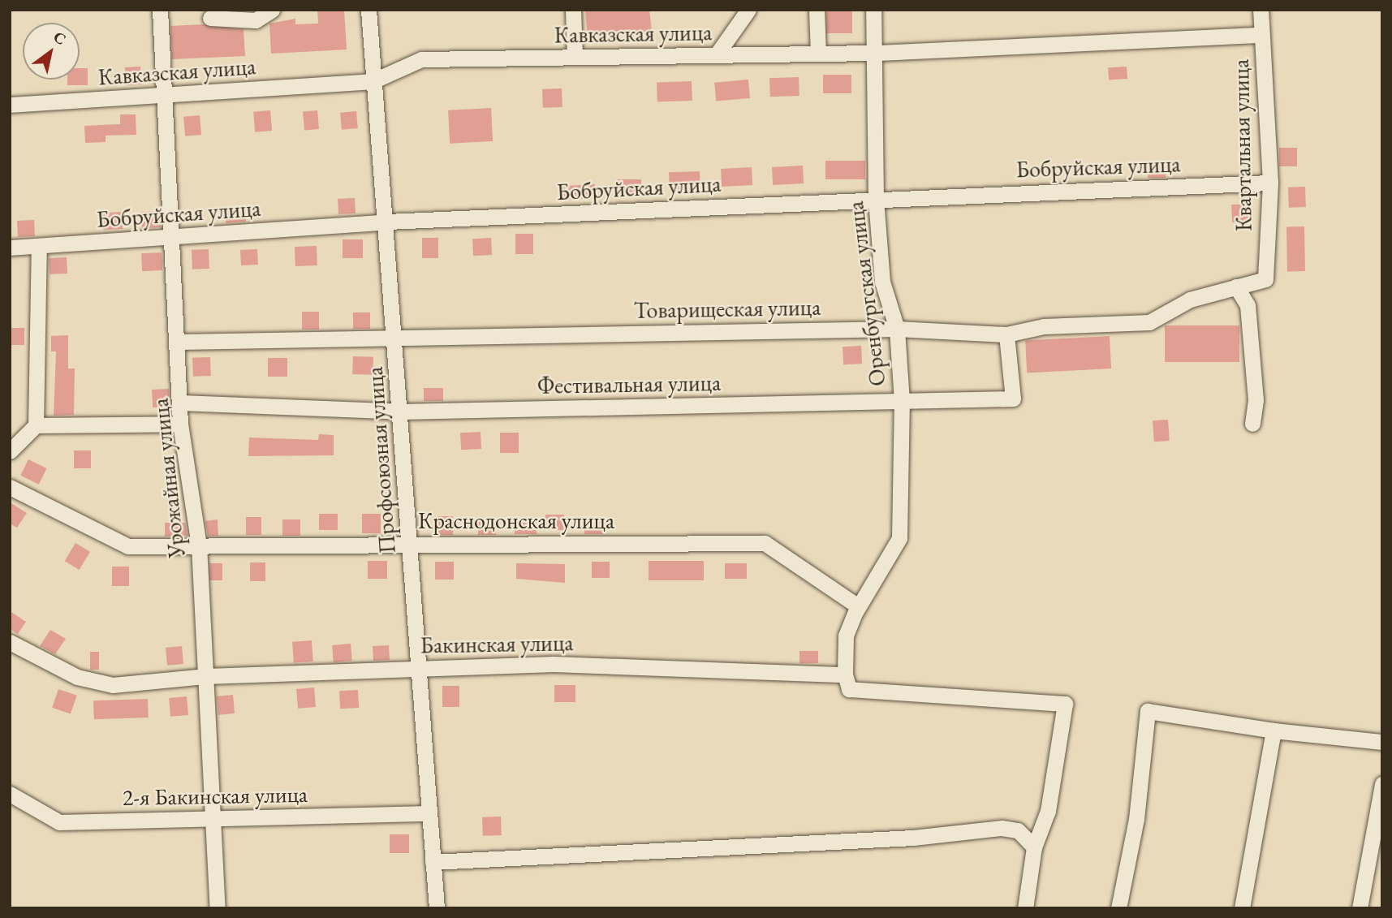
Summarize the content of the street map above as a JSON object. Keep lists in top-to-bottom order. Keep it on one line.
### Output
{"streets":{"street":["Кавказская улица","Квартальная улица","Бобруйская улица","Оренбургская улица","Товарищеская улица","Фестивальная улица","Профсоюзная улица","Урожайная улица","Краснодонская улица","Бакинская улица","2-я Бакинская улица"]},"crossings":[["Кавказская улица","Квартальная улица"],["Кавказская улица","Оренбургская улица"],["Кавказская улица","Профсоюзная улица"],["Кавказская улица","Урожайная улица"],["Квартальная улица","Бобруйская улица"],["Квартальная улица","Товарищеская улица"],["Бобруйская улица","Оренбургская улица"],["Бобруйская улица","Профсоюзная улица"],["Бобруйская улица","Урожайная улица"],["Оренбургская улица","Товарищеская улица"],["Оренбургская улица","Фестивальная улица"],["Оренбургская улица","Краснодонская улица"],["Товарищеская улица","Фестивальная улица"],["Товарищеская улица","Профсоюзная улица"],["Товарищеская улица","Урожайная улица"],["Фестивальная улица","Профсоюзная улица"],["Фестивальная улица","Урожайная улица"],["Профсоюзная улица","Краснодонская улица"],["Профсоюзная улица","Бакинская улица"],["Профсоюзная улица","2-я Бакинская улица"],["Урожайная улица","Краснодонская улица"],["Урожайная улица","Бакинская улица"],["Урожайная улица","2-я Бакинская улица"]],"north":"top right"}
